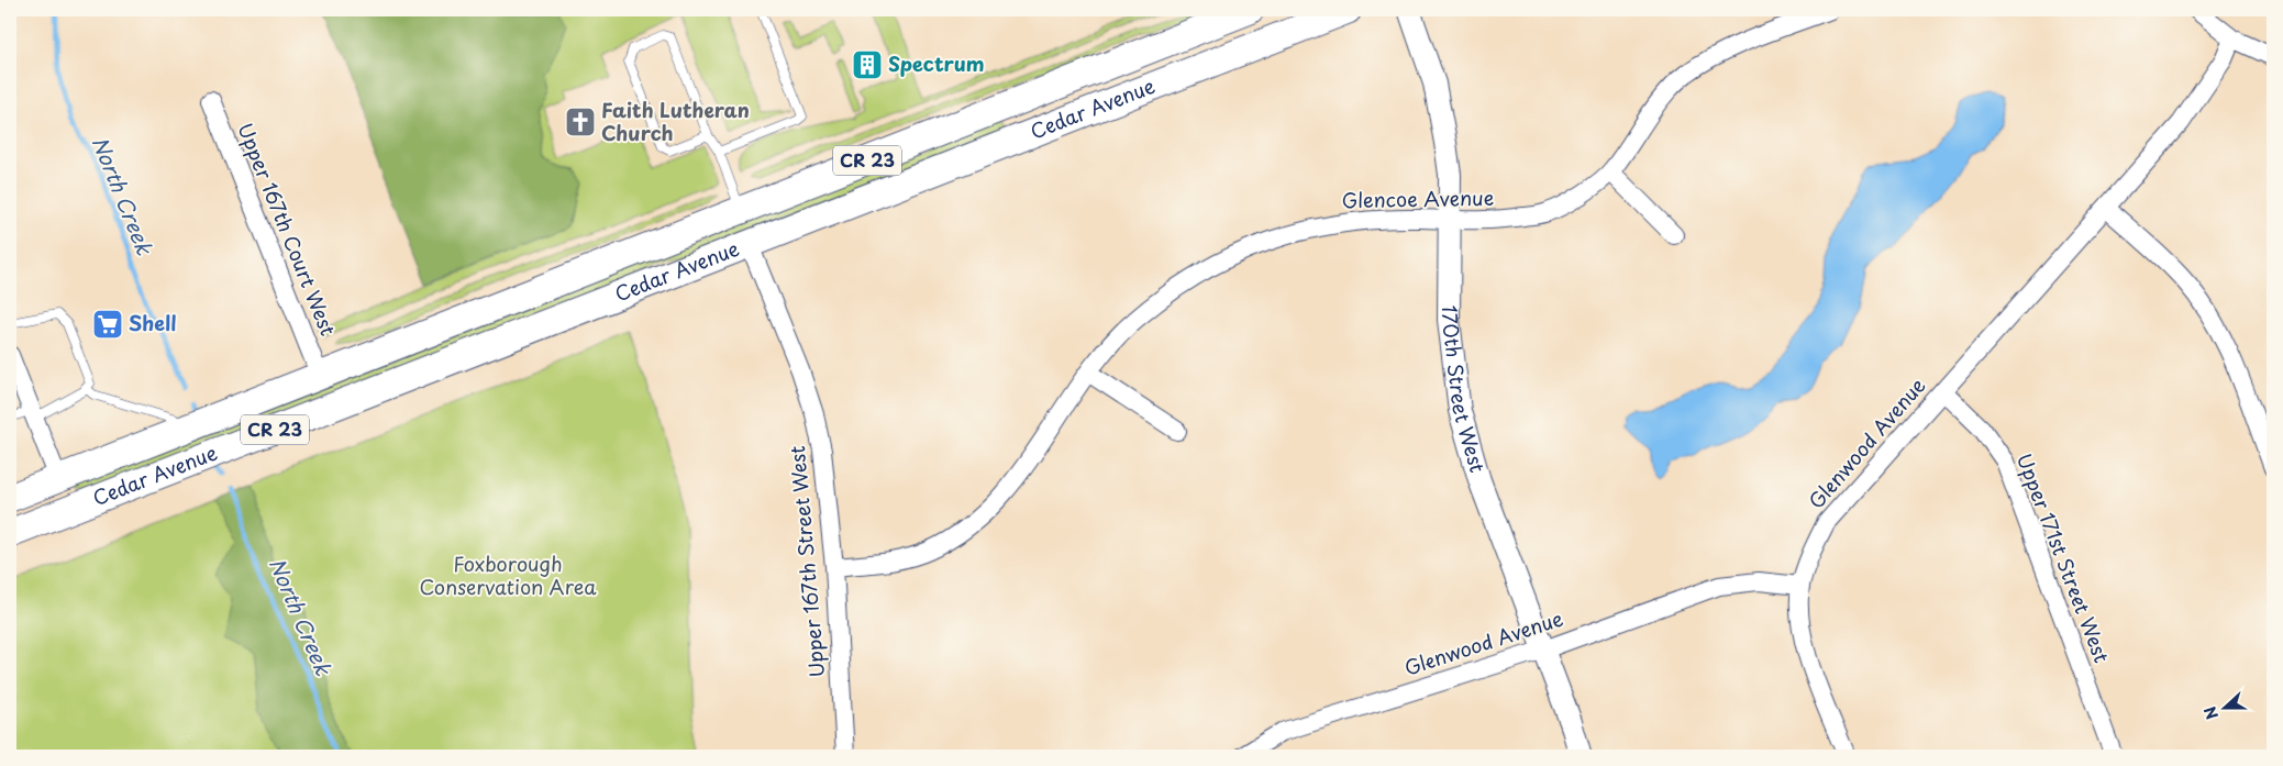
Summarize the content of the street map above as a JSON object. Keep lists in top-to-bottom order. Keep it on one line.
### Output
{"streets":{"main road":["Cedar Avenue","CR 23"],"street":["Glencoe Avenue","Upper 167th Court West","170th Street West","Glenwood Avenue","Upper 171st Street West","Upper 167th Street West"]},"crossings":[["Cedar Avenue","Upper 167th Court West"],["Cedar Avenue","Upper 167th Street West"],["Glencoe Avenue","170th Street West"],["Glencoe Avenue","Upper 167th Street West"],["170th Street West","Glenwood Avenue"],["Glenwood Avenue","Upper 171st Street West"]],"water":["North Creek"],"parks":["Foxborough Conservation Area"],"places":{"building":["Spectrum"],"church":["Faith Lutheran Church"],"supermarket":["Shell"]},"north":"left"}
